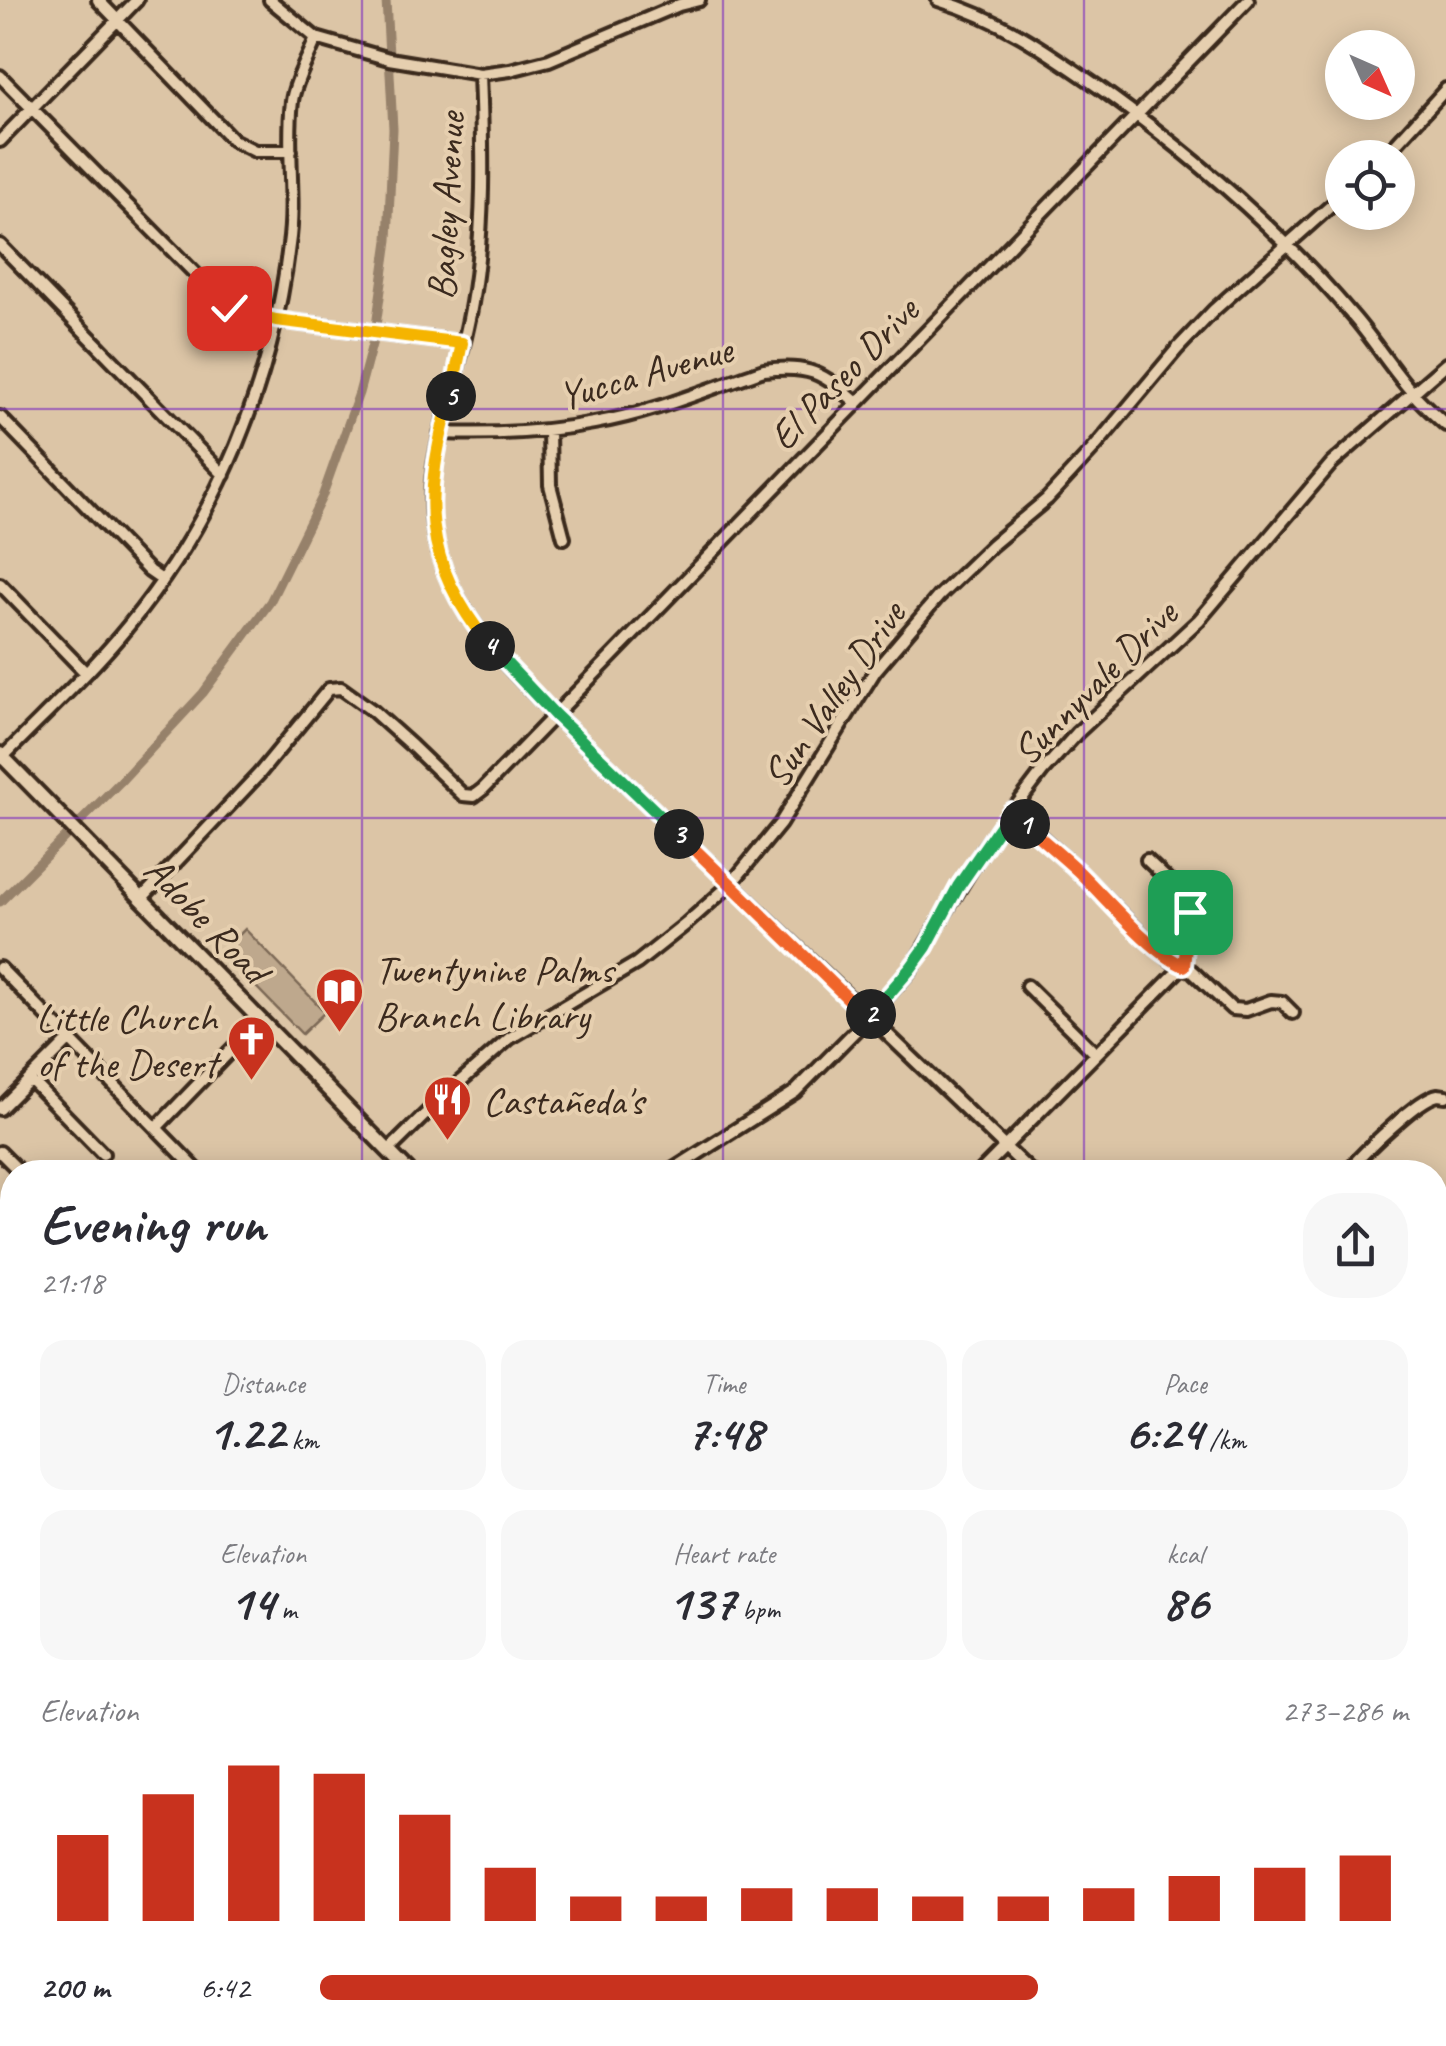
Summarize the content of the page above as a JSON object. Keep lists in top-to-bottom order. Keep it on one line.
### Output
{"streets":{"main road":["Adobe Road"],"street":["Bagley Avenue","Yucca Avenue","El Paseo Drive","Sunnyvale Drive","Sun Valley Drive"]},"crossings":[["Bagley Avenue","Yucca Avenue"],["Bagley Avenue","El Paseo Drive"],["Bagley Avenue","Sunnyvale Drive"],["Bagley Avenue","Sun Valley Drive"],["Yucca Avenue","El Paseo Drive"],["El Paseo Drive","Adobe Road"],["Sun Valley Drive","Adobe Road"]],"places":{"library":["Twentynine Palms Branch Library"],"church":["Little Church of the Desert"],"restaurant":["Castañeda's"]},"north":"bottom right","page":{"pins":["5","4","1","3","2"],"heading":["Evening run","21:18"],"stats":[["Distance","1.22 km"],["Time","7:48"],["Pace","6:24 /km"],["Elevation","14 m"],["Heart rate","137 bpm"],["kcal","86"]],"chart":["Elevation","273–286 m"],"list":[{"name":"200 m","note":"6:42"}]}}
